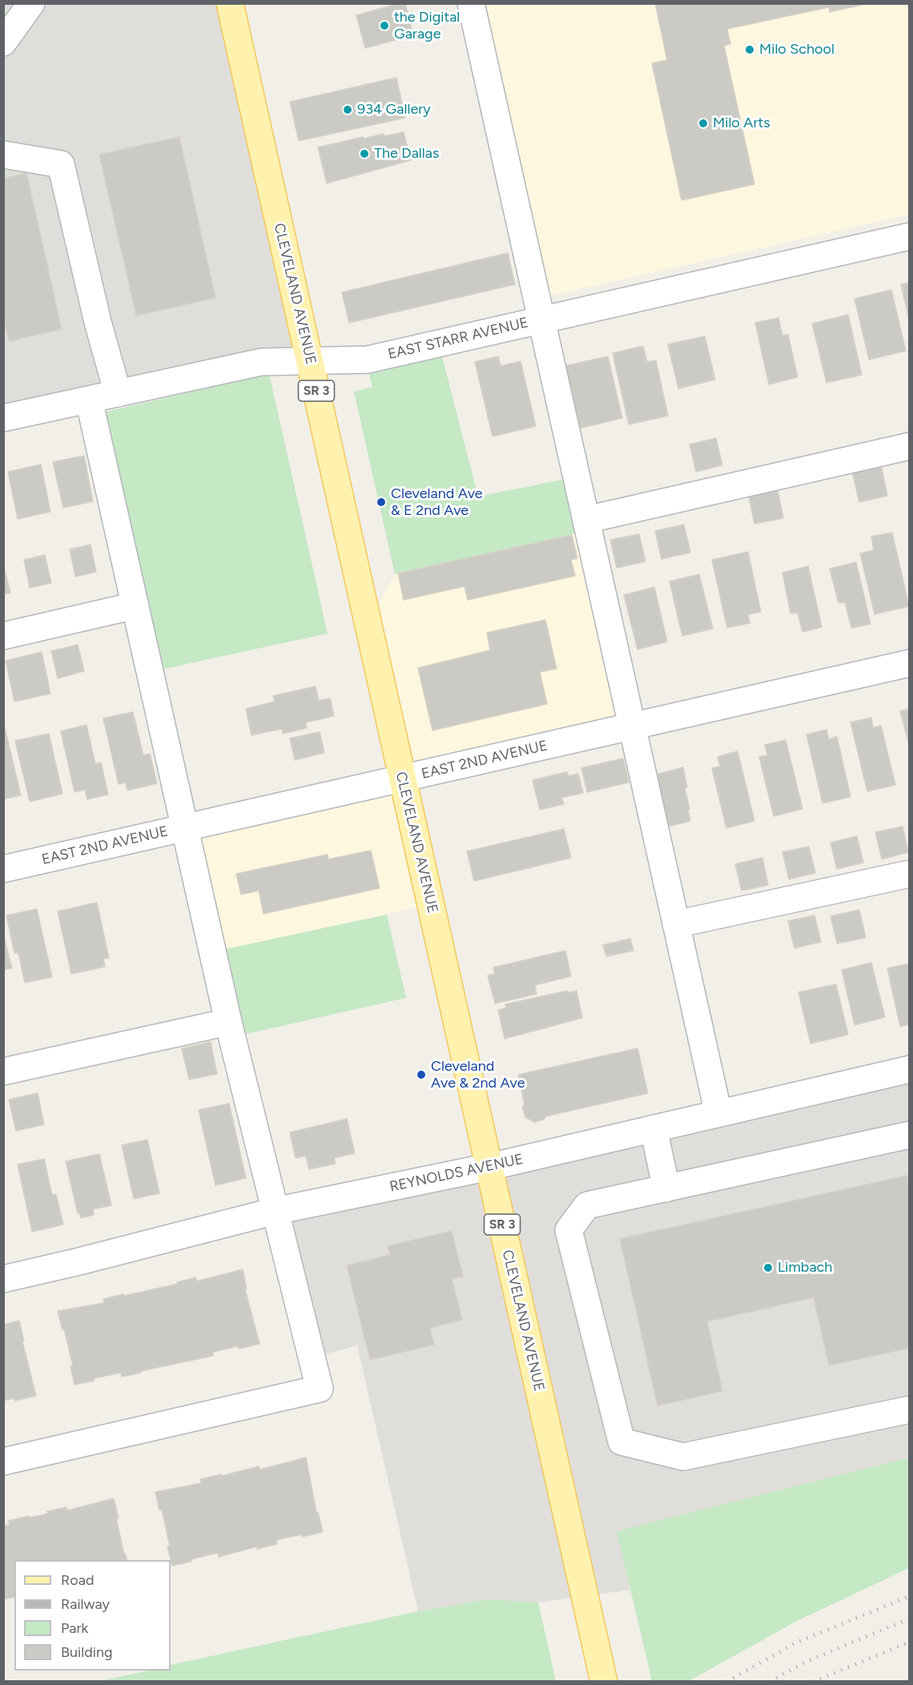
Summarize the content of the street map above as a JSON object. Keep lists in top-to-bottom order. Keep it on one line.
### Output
{"streets":{"main road":["CLEVELAND AVENUE","SR 3"],"street":["EAST STARR AVENUE","EAST 2ND AVENUE","REYNOLDS AVENUE"]},"crossings":[["CLEVELAND AVENUE","EAST STARR AVENUE"],["CLEVELAND AVENUE","EAST 2ND AVENUE"],["CLEVELAND AVENUE","REYNOLDS AVENUE"]],"places":["the Digital Garage","Milo School","934 Gallery","Milo Arts","The Dallas","Cleveland Ave & E 2nd Ave","Cleveland Ave & 2nd Ave","Limbach"],"legend":["Road","Railway","Park","Building"]}
